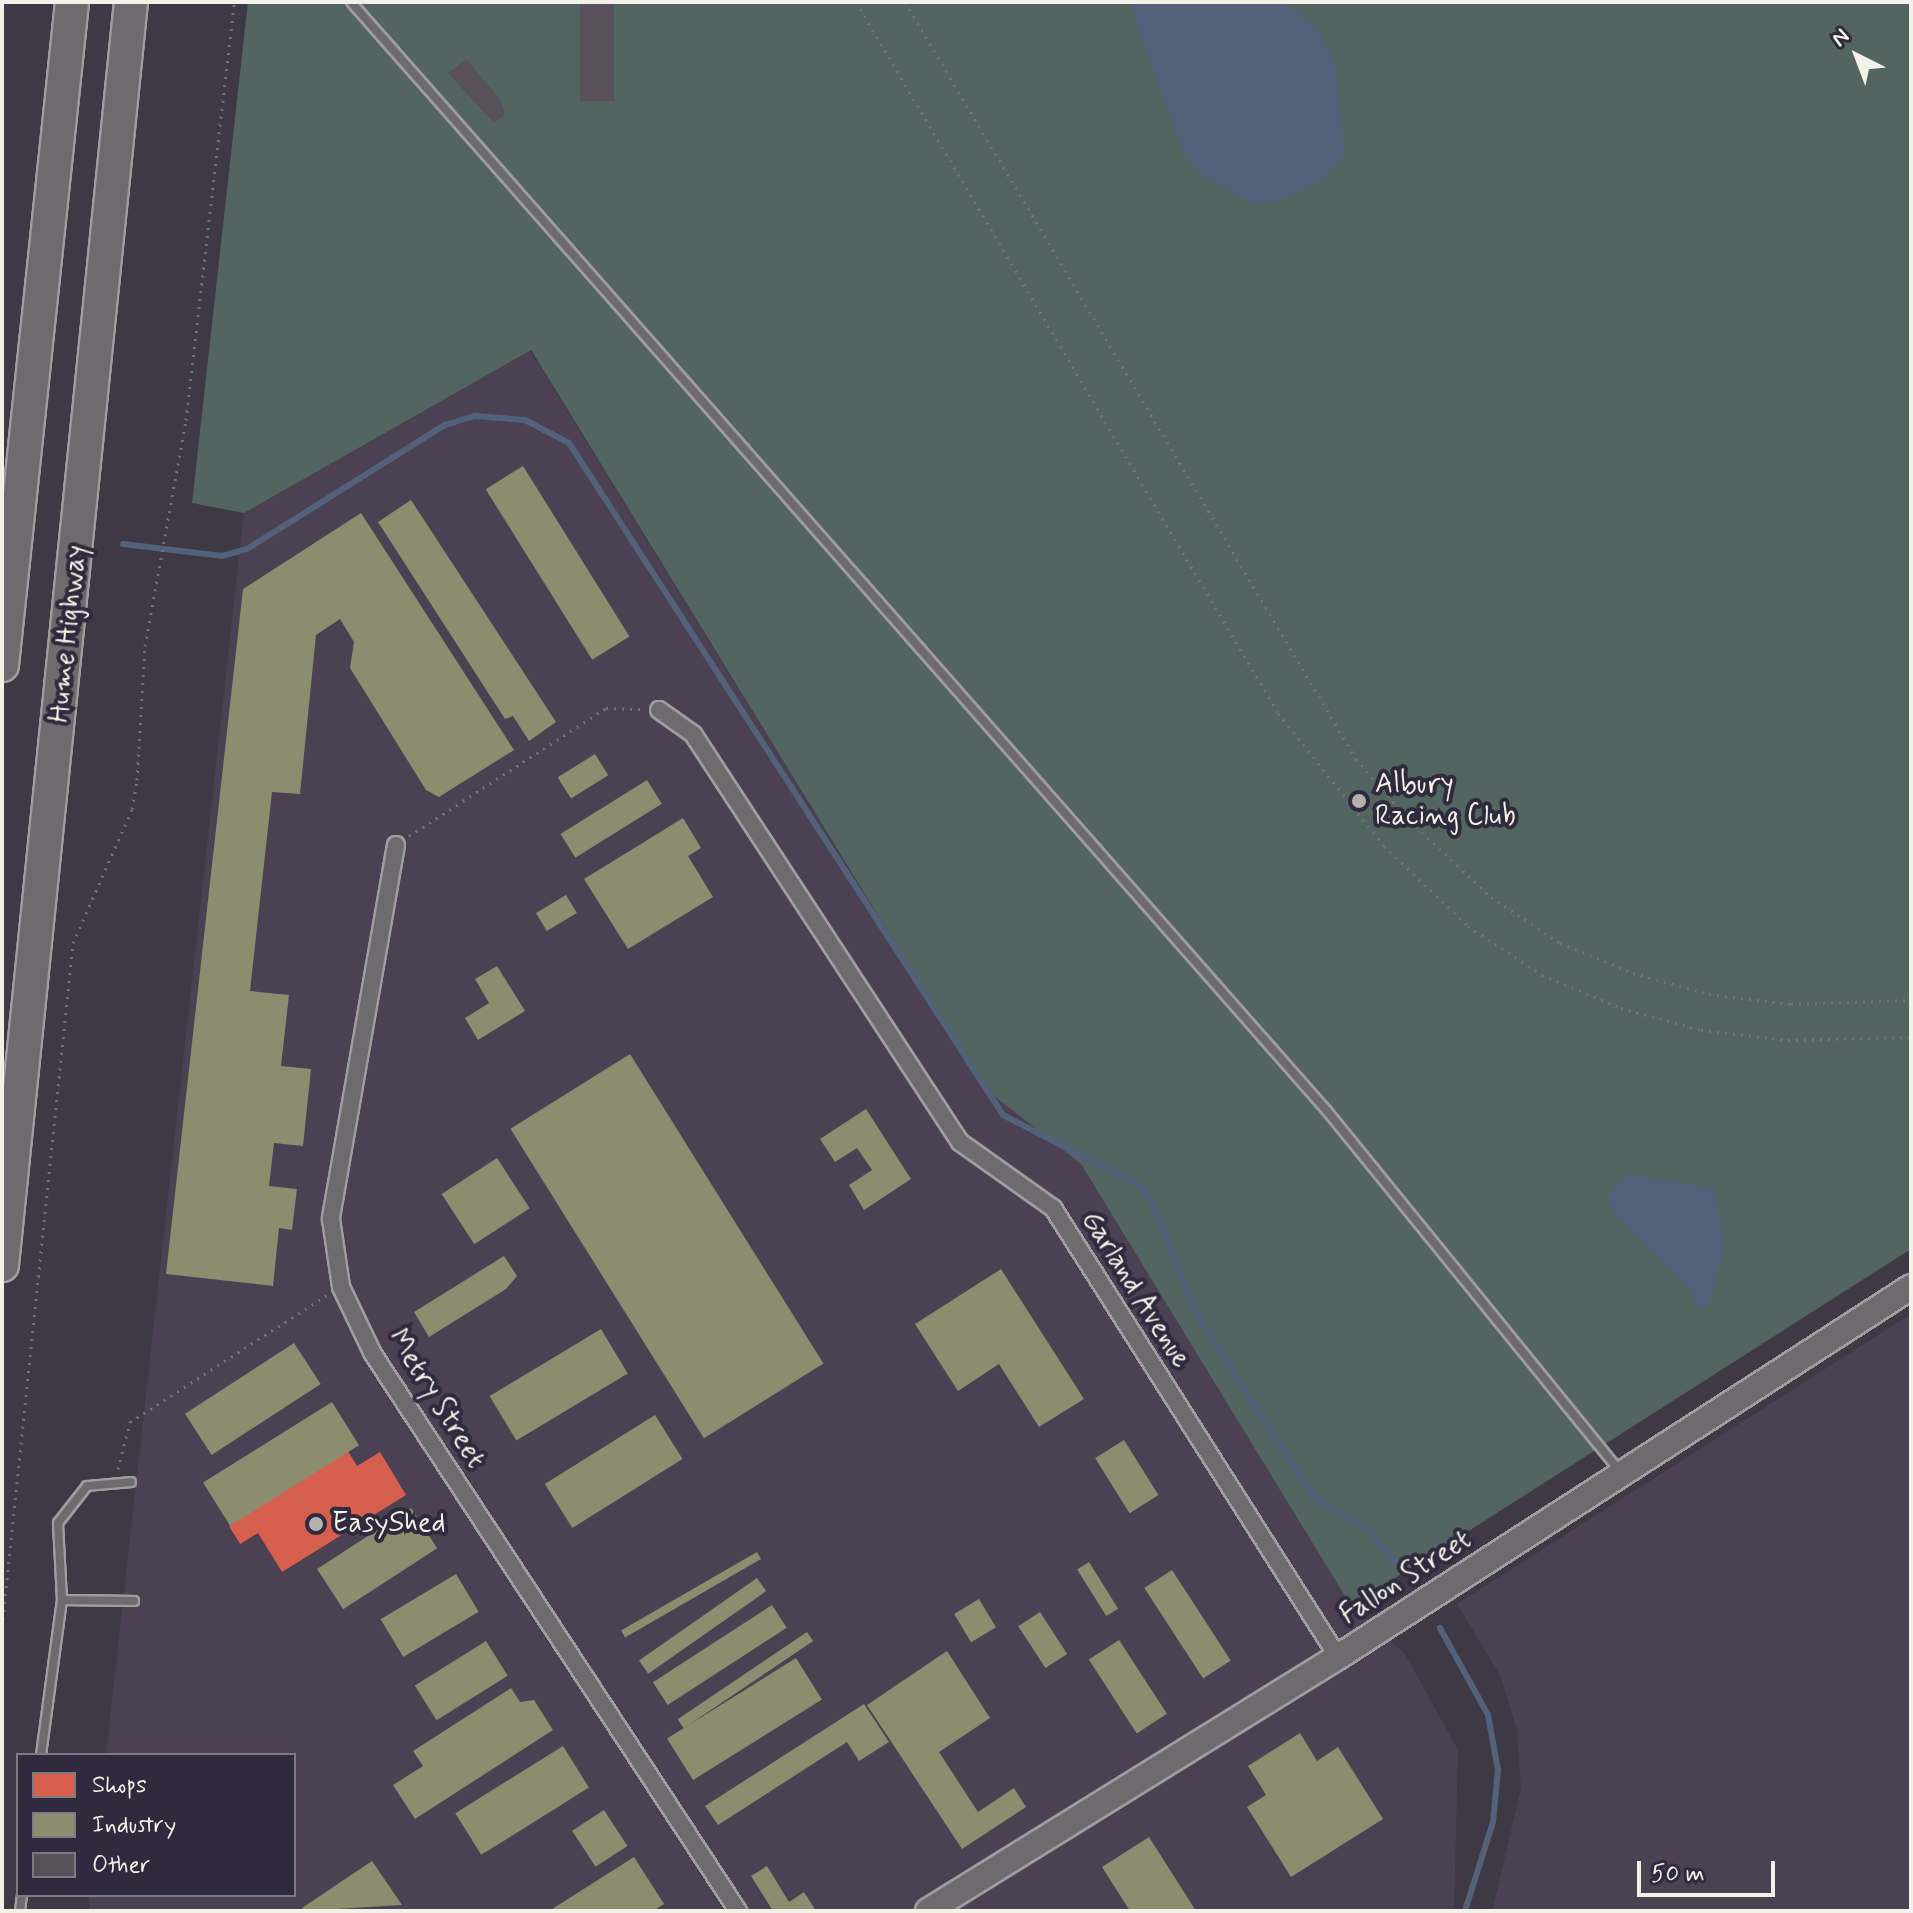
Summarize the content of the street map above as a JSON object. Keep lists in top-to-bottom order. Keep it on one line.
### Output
{"streets":{"highway":["Hume Highway"],"street":["Garland Avenue","Metry Street","Fallon Street"]},"crossings":[["Garland Avenue","Fallon Street"]],"places":["Albury Racing Club","EasyShed"],"legend":["Shops","Industry","Other"],"scale_bar":"50 m","north":"top left"}
